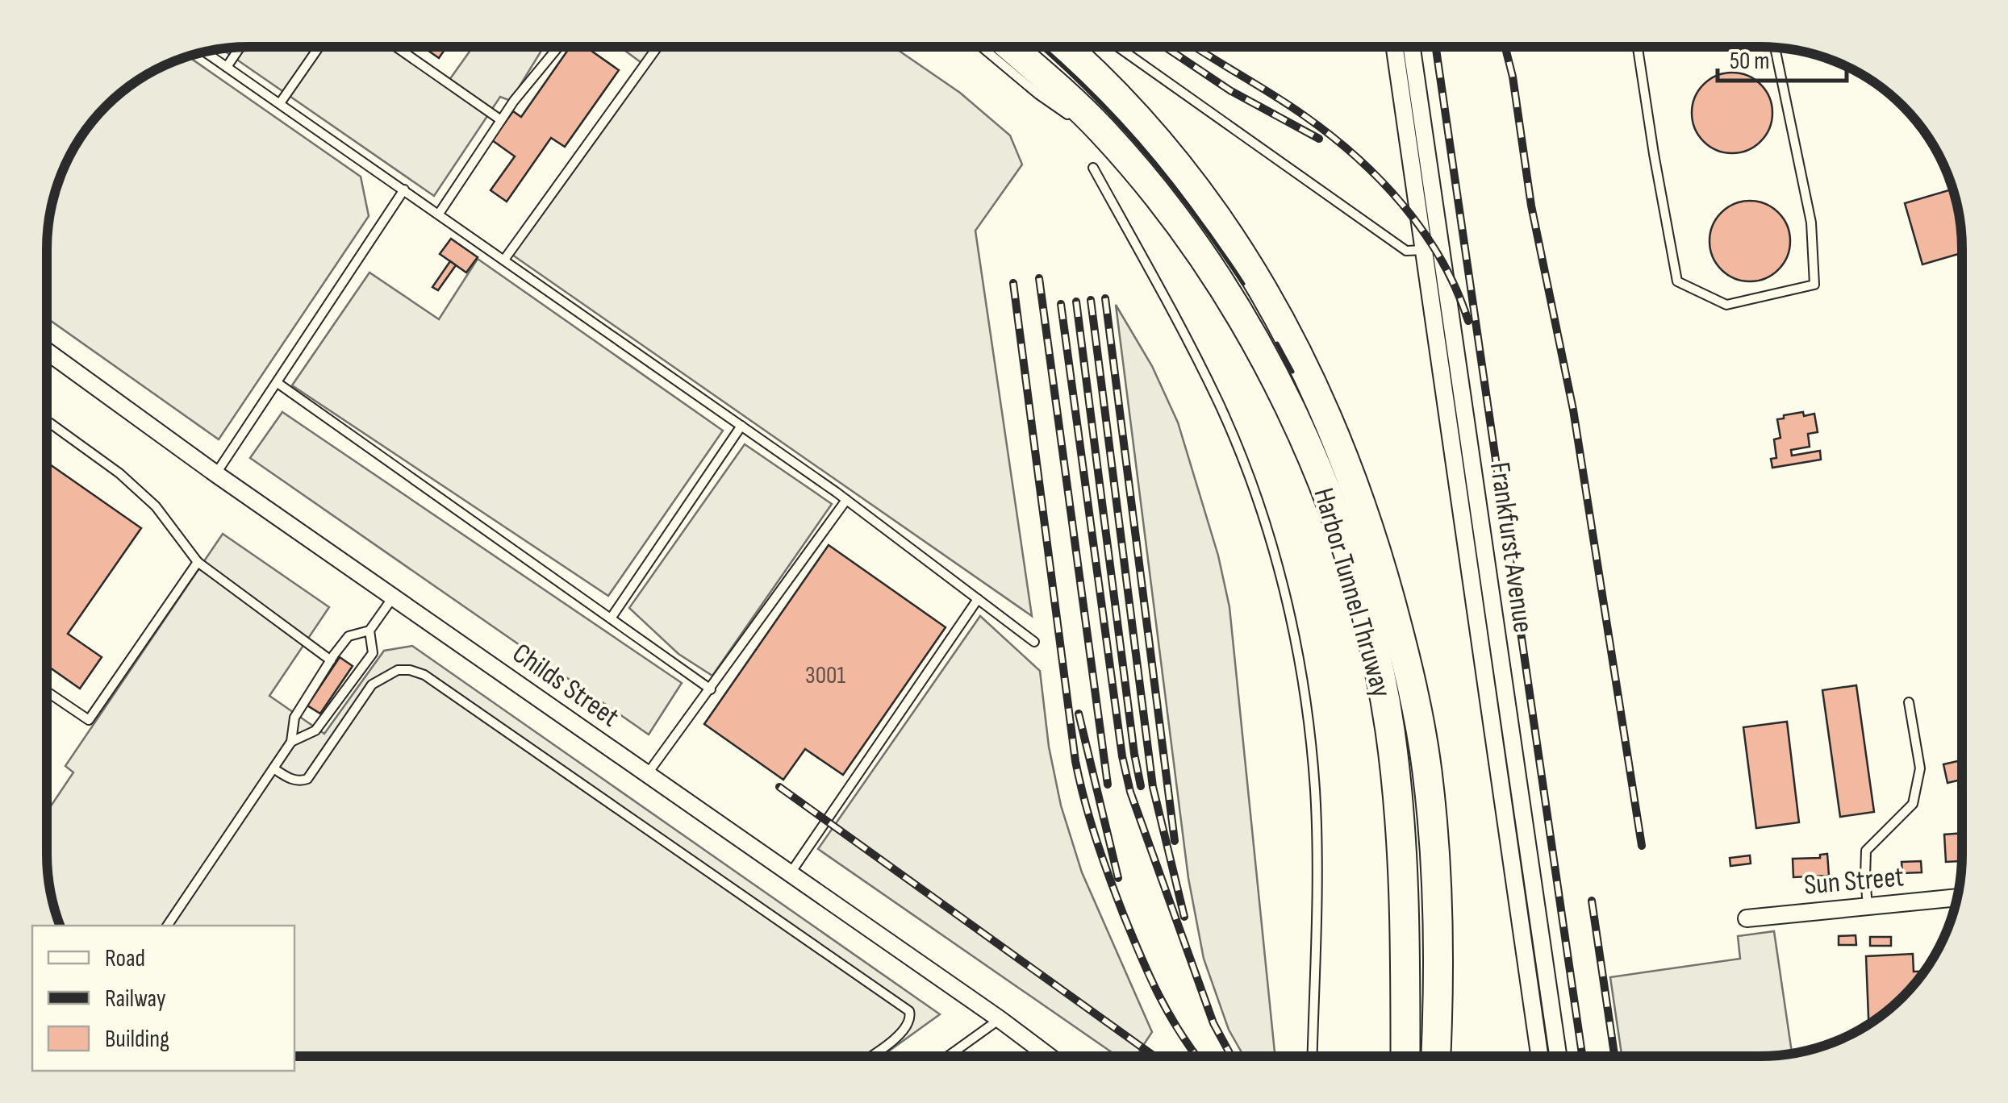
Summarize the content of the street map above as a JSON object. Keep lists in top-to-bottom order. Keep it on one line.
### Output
{"streets":{"highway":["Harbor Tunnel Thruway"],"street":["Frankfurst Avenue","Childs Street","Sun Street"]},"house_numbers":["3001"],"legend":["Road","Railway","Building"],"scale_bar":"50 m"}
